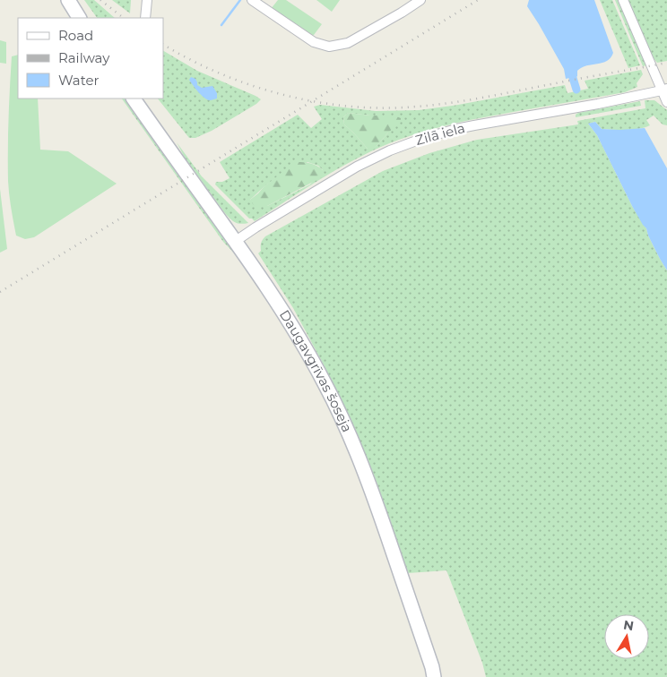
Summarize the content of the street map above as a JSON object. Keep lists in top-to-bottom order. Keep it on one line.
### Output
{"streets":{"main road":["Daugavgrīvas šoseja"],"street":["Zilā iela"]},"crossings":[["Zilā iela","Daugavgrīvas šoseja"]],"legend":["Road","Railway","Water"],"north":"top"}
